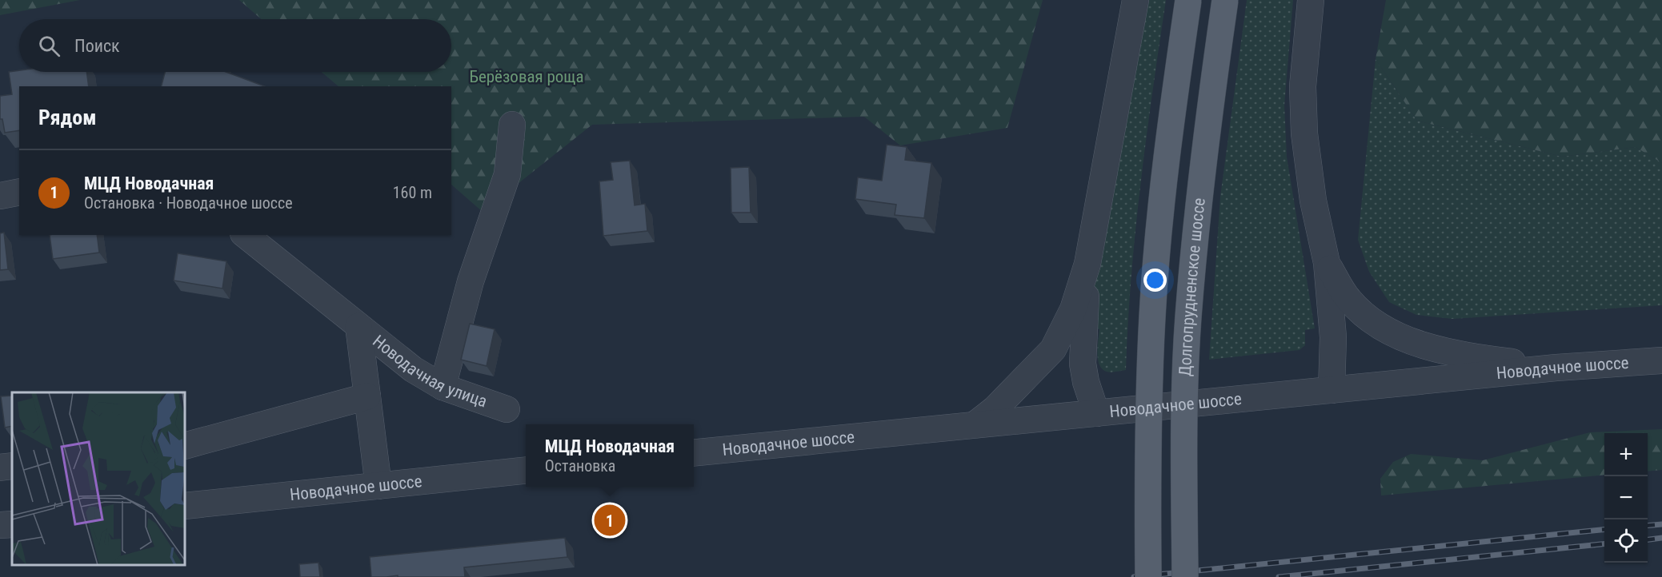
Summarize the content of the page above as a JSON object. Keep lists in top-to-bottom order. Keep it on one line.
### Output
{"streets":{"main road":["Долгопрудненское шоссе"],"street":["Новодачное шоссе","Новодачная улица"]},"crossings":[["Новодачное шоссе","Новодачная улица"]],"parks":["Берёзовая роща"],"page":{"search":"Поиск","heading":"Рядом","list":[{"mark":"1","name":"МЦД Новодачная","note":"Остановка · Новодачное шоссе","value":"160 m"}],"popup":["МЦД Новодачная","Остановка"],"map_buttons":["+","−"],"pins":"1"}}
